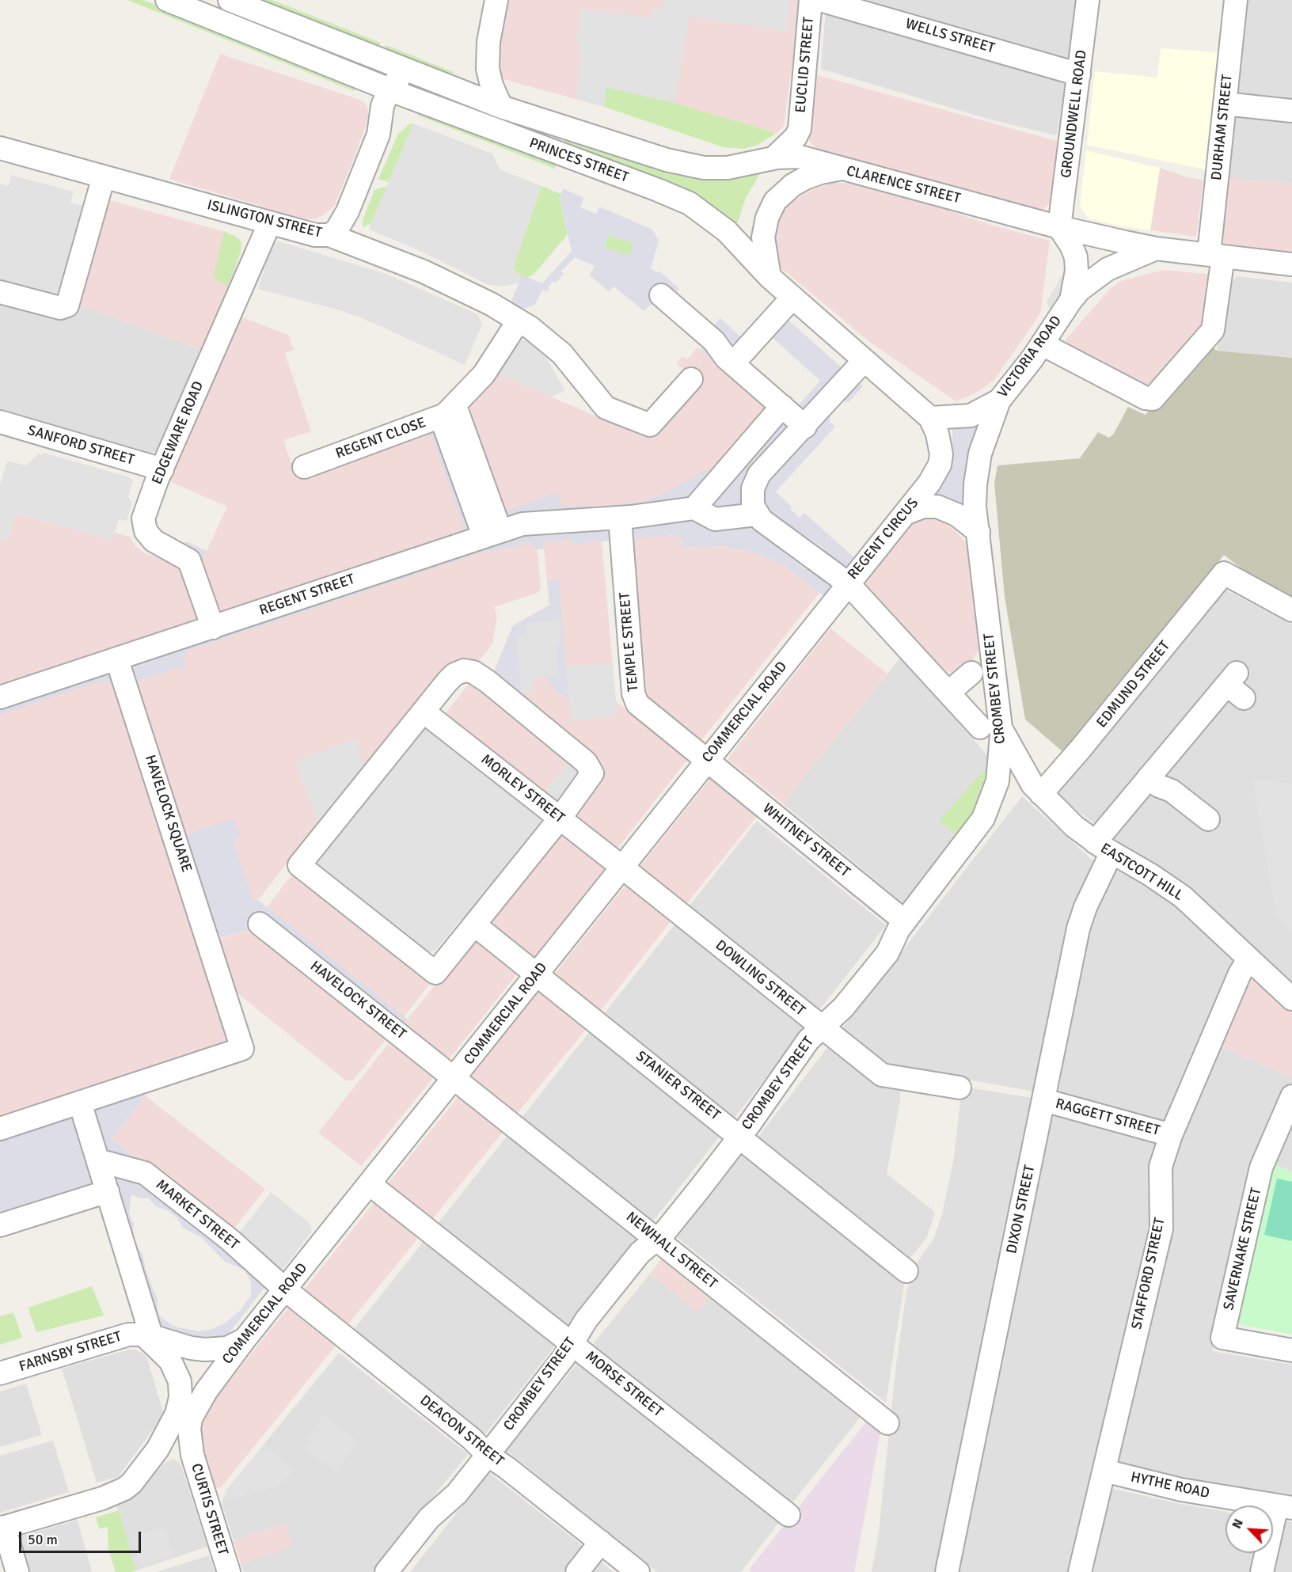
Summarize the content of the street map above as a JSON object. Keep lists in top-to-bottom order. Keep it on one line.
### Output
{"streets":{"street":["WELLS STREET","EUCLID STREET","GROUNDWELL ROAD","DURHAM STREET","PRINCES STREET","CLARENCE STREET","ISLINGTON STREET","VICTORIA ROAD","EDGEWARE ROAD","REGENT CLOSE","SANFORD STREET","REGENT CIRCUS","REGENT STREET","TEMPLE STREET","EDMUND STREET","CROMBEY STREET","COMMERCIAL ROAD","MORLEY STREET","HAVELOCK SQUARE","WHITNEY STREET","EASTCOTT HILL","DOWLING STREET","HAVELOCK STREET","STANIER STREET","RAGGETT STREET","DIXON STREET","MARKET STREET","SAVERNAKE STREET","NEWHALL STREET","STAFFORD STREET","FARNSBY STREET","MORSE STREET","DEACON STREET","HYTHE ROAD","CURTIS STREET"]},"crossings":[["WELLS STREET","GROUNDWELL ROAD"],["EUCLID STREET","PRINCES STREET"],["GROUNDWELL ROAD","CLARENCE STREET"],["GROUNDWELL ROAD","VICTORIA ROAD"],["DURHAM STREET","VICTORIA ROAD"],["PRINCES STREET","CLARENCE STREET"],["PRINCES STREET","VICTORIA ROAD"],["PRINCES STREET","REGENT CIRCUS"],["CLARENCE STREET","VICTORIA ROAD"],["ISLINGTON STREET","EDGEWARE ROAD"],["ISLINGTON STREET","REGENT CLOSE"],["VICTORIA ROAD","REGENT CIRCUS"],["VICTORIA ROAD","CROMBEY STREET"],["EDGEWARE ROAD","SANFORD STREET"],["EDGEWARE ROAD","REGENT STREET"],["REGENT CIRCUS","COMMERCIAL ROAD"],["REGENT CIRCUS","EASTCOTT HILL"],["REGENT STREET","TEMPLE STREET"],["REGENT STREET","HAVELOCK SQUARE"],["TEMPLE STREET","COMMERCIAL ROAD"],["TEMPLE STREET","WHITNEY STREET"],["EDMUND STREET","EASTCOTT HILL"],["CROMBEY STREET","WHITNEY STREET"],["CROMBEY STREET","EASTCOTT HILL"],["CROMBEY STREET","DOWLING STREET"],["CROMBEY STREET","STANIER STREET"],["CROMBEY STREET","NEWHALL STREET"],["CROMBEY STREET","MORSE STREET"],["CROMBEY STREET","DEACON STREET"],["COMMERCIAL ROAD","MORLEY STREET"],["COMMERCIAL ROAD","WHITNEY STREET"],["COMMERCIAL ROAD","EASTCOTT HILL"],["COMMERCIAL ROAD","DOWLING STREET"],["COMMERCIAL ROAD","HAVELOCK STREET"],["COMMERCIAL ROAD","STANIER STREET"],["COMMERCIAL ROAD","MARKET STREET"],["COMMERCIAL ROAD","NEWHALL STREET"],["COMMERCIAL ROAD","FARNSBY STREET"],["COMMERCIAL ROAD","MORSE STREET"],["COMMERCIAL ROAD","DEACON STREET"],["COMMERCIAL ROAD","CURTIS STREET"],["MORLEY STREET","DOWLING STREET"],["EASTCOTT HILL","DIXON STREET"],["EASTCOTT HILL","STAFFORD STREET"],["HAVELOCK STREET","NEWHALL STREET"],["RAGGETT STREET","DIXON STREET"],["RAGGETT STREET","STAFFORD STREET"],["MARKET STREET","DEACON STREET"],["STAFFORD STREET","HYTHE ROAD"],["FARNSBY STREET","CURTIS STREET"]],"scale_bar":"50 m","north":"top left"}
